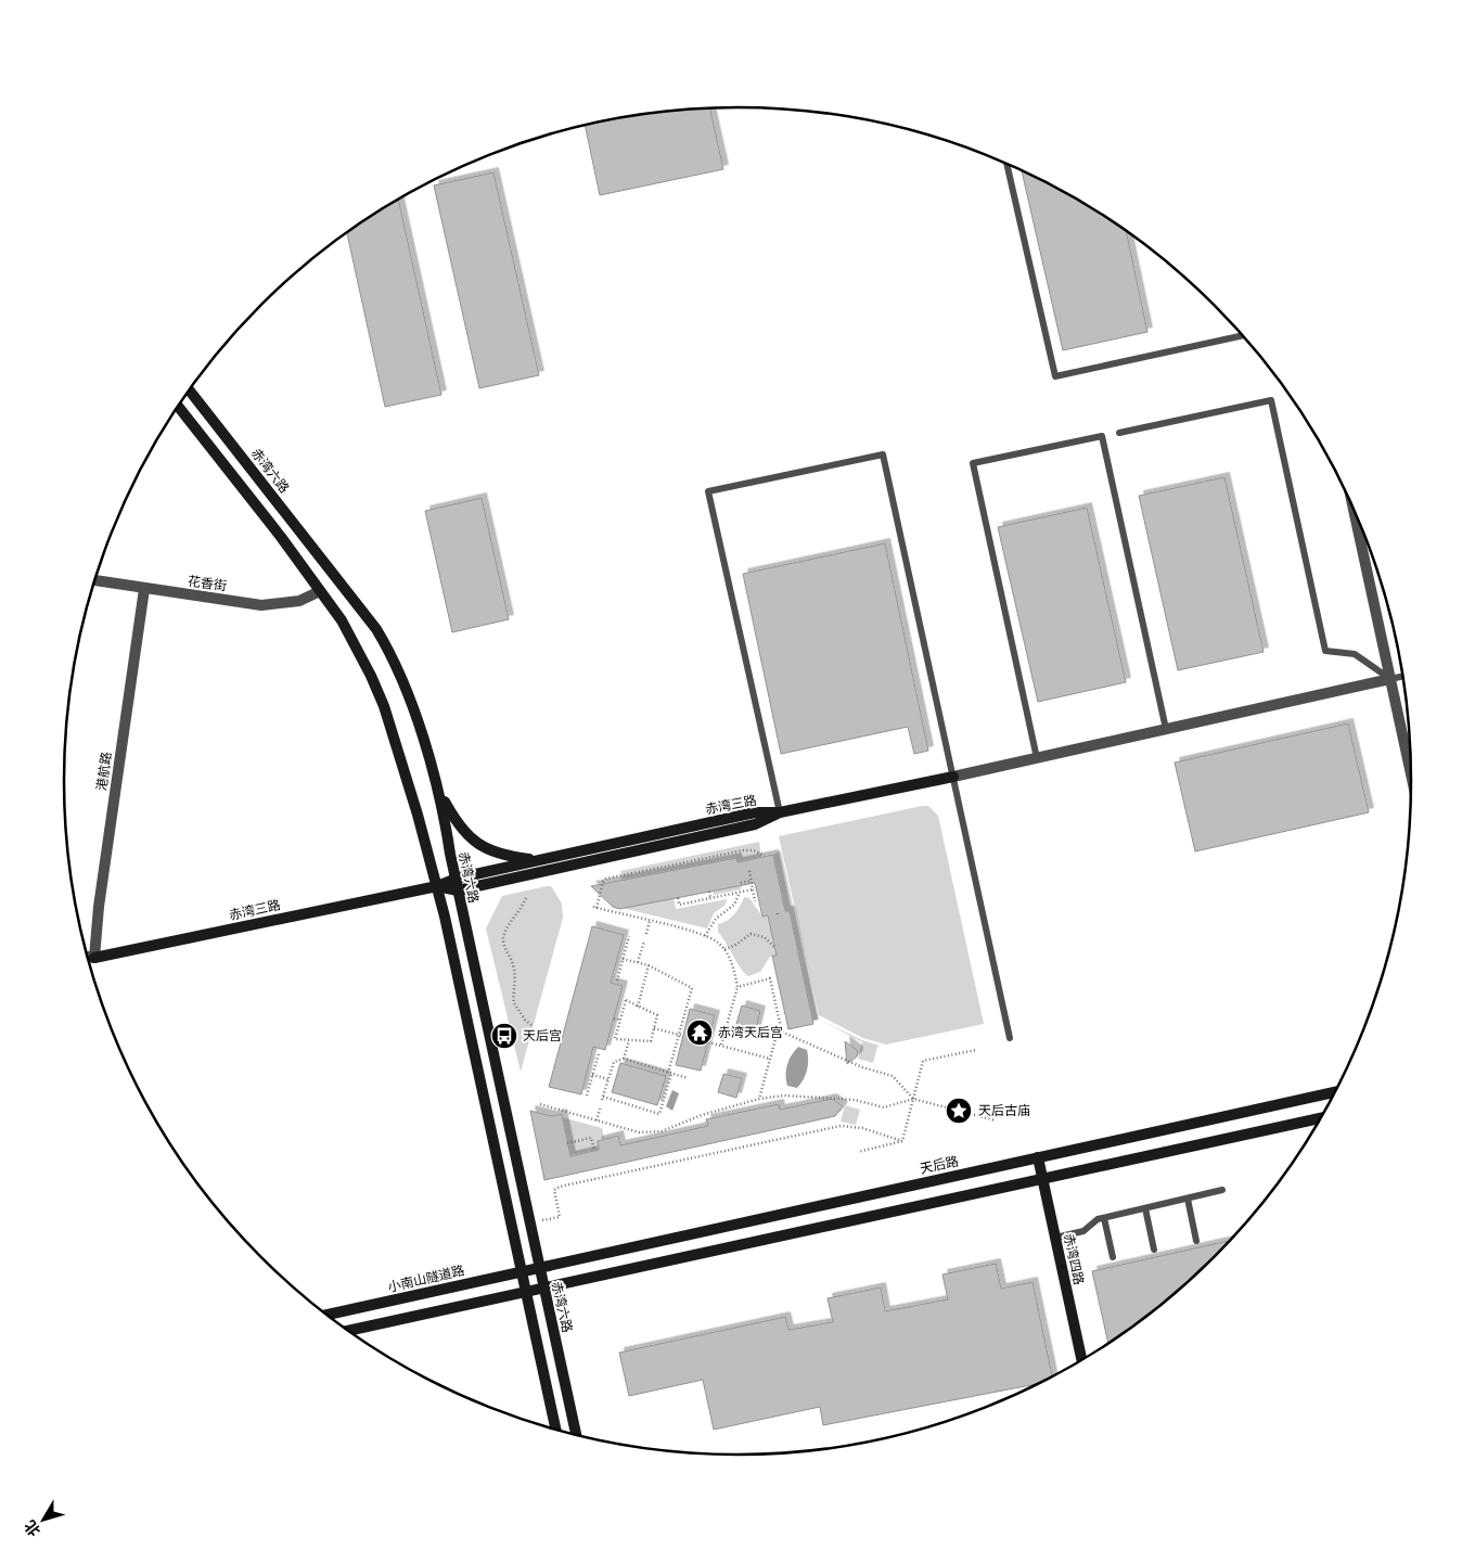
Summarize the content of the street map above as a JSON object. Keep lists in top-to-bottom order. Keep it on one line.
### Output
{"streets":{"street":["赤湾六路","花香街","港航路","赤湾三路","天后路","赤湾四路","小南山隧道路"]},"crossings":[["赤湾六路","赤湾三路"],["赤湾六路","天后路"],["赤湾六路","小南山隧道路"],["花香街","港航路"],["港航路","赤湾三路"],["天后路","赤湾四路"],["天后路","小南山隧道路"]],"places":{"temple":["赤湾天后宫"],"bus stop":["天后宫"],"place":["天后古庙"]},"north":"bottom left"}
